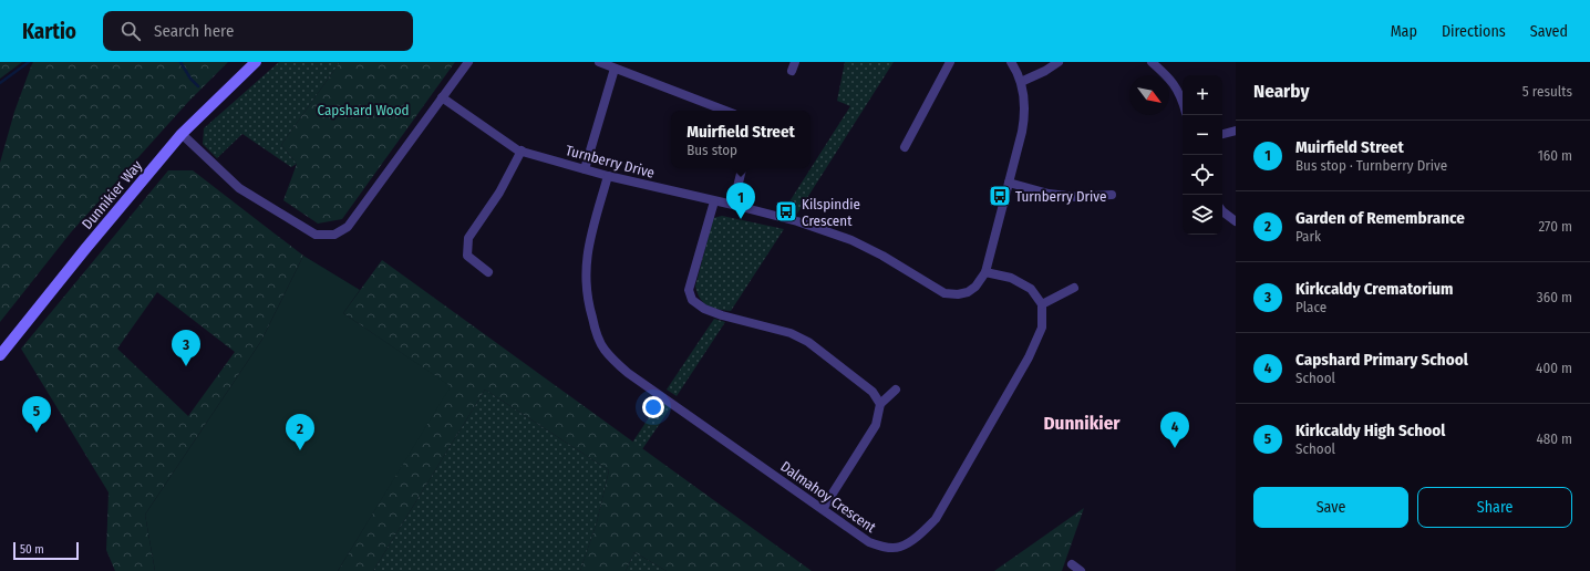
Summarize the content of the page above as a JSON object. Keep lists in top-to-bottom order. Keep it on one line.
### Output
{"streets":{"main road":["Dunnikier Way"],"street":["Turnberry Drive","Dalmahoy Crescent"]},"crossings":[["Turnberry Drive","Dalmahoy Crescent"]],"districts":["Dunnikier"],"parks":["Capshard Wood"],"places":{"bus stop":["Turnberry Drive","Kilspindie Crescent"]},"scale_bar":"50 m","north":"bottom right","page":{"header":"Kartio","search":"Search here","nav":["Map","Directions","Saved"],"heading":["Nearby","5 results"],"map_buttons":["+","−"],"popup":["Muirfield Street","Bus stop"],"list":[{"mark":"1","name":"Muirfield Street","note":"Bus stop · Turnberry Drive","value":"160 m"},{"mark":"2","name":"Garden of Remembrance","note":"Park","value":"270 m"},{"mark":"3","name":"Kirkcaldy Crematorium","note":"Place","value":"360 m"},{"mark":"4","name":"Capshard Primary School","note":"School","value":"400 m"},{"mark":"5","name":"Kirkcaldy High School","note":"School","value":"480 m"}],"pins":["1","3","5","4","2"],"buttons":["Save","Share"],"scale":"50 m"}}
